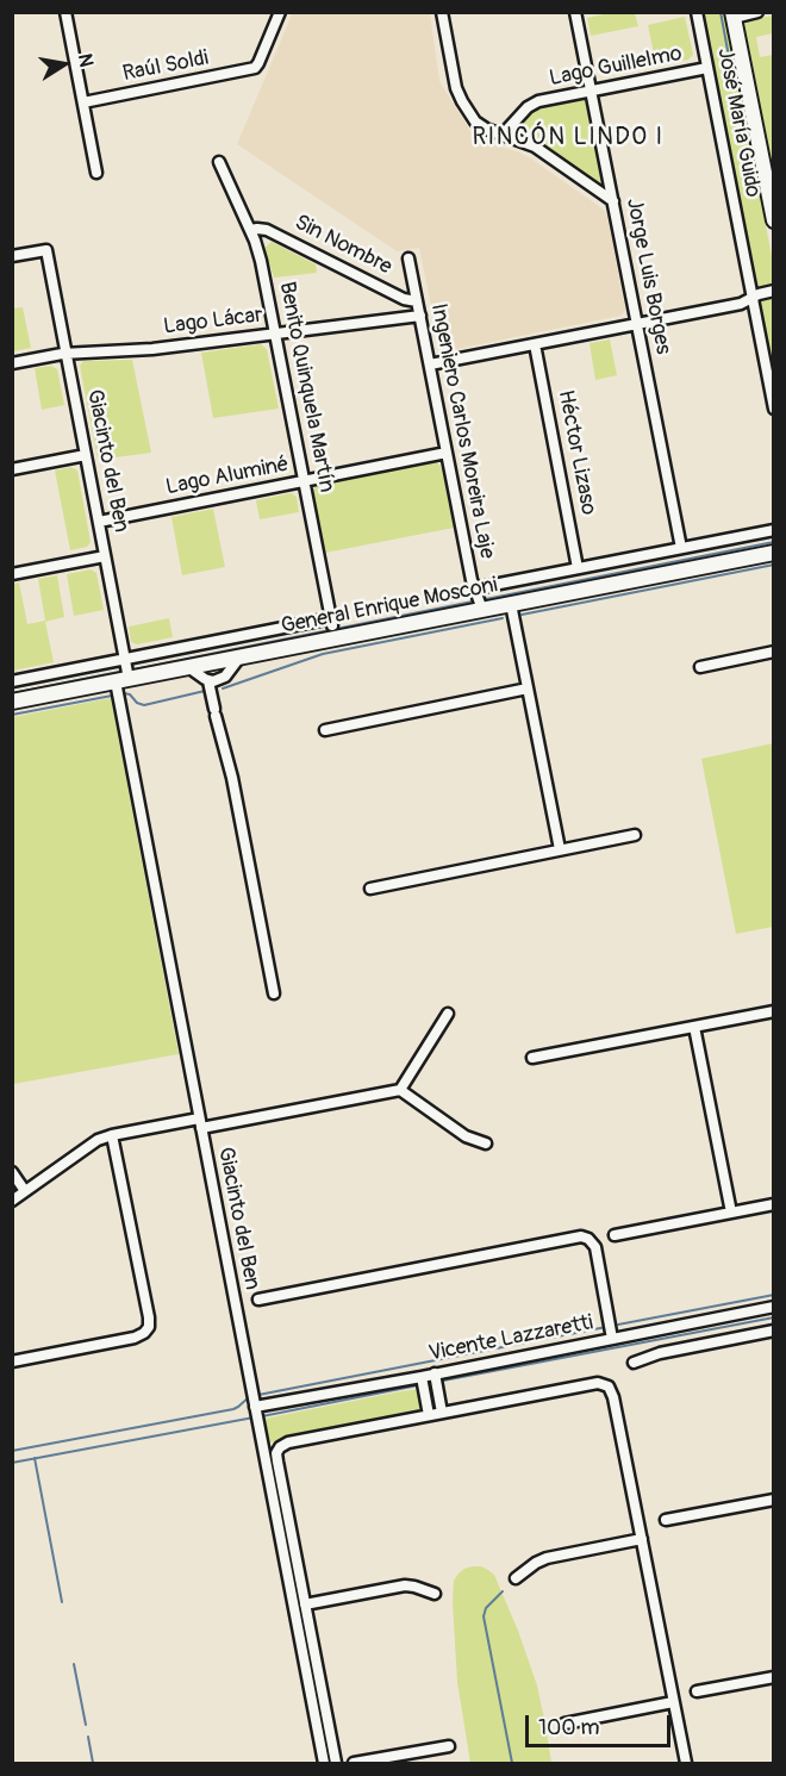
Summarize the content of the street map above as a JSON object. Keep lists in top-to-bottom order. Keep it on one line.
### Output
{"streets":{"street":["Raúl Soldi","Lago Guillelmo","José María Guido","Sin Nombre","Jorge Luis Borges","Lago Lácar","Benito Quinquela Martín","Ingeniero Carlos Moreira Laje","Héctor Lizaso","Giacinto del Ben","Lago Aluminé","General Enrique Mosconi","Vicente Lazzaretti"]},"crossings":[["Lago Guillelmo","José María Guido"],["Lago Guillelmo","Jorge Luis Borges"],["Sin Nombre","Benito Quinquela Martín"],["Sin Nombre","Ingeniero Carlos Moreira Laje"],["Lago Lácar","Benito Quinquela Martín"],["Lago Lácar","Ingeniero Carlos Moreira Laje"],["Lago Lácar","Giacinto del Ben"],["Benito Quinquela Martín","Giacinto del Ben"],["Benito Quinquela Martín","Lago Aluminé"],["Ingeniero Carlos Moreira Laje","Lago Aluminé"],["Ingeniero Carlos Moreira Laje","General Enrique Mosconi"],["Giacinto del Ben","Lago Aluminé"],["Giacinto del Ben","General Enrique Mosconi"],["Giacinto del Ben","Vicente Lazzaretti"]],"districts":["RINCÓN LINDO I"],"scale_bar":"100 m","north":"right"}
